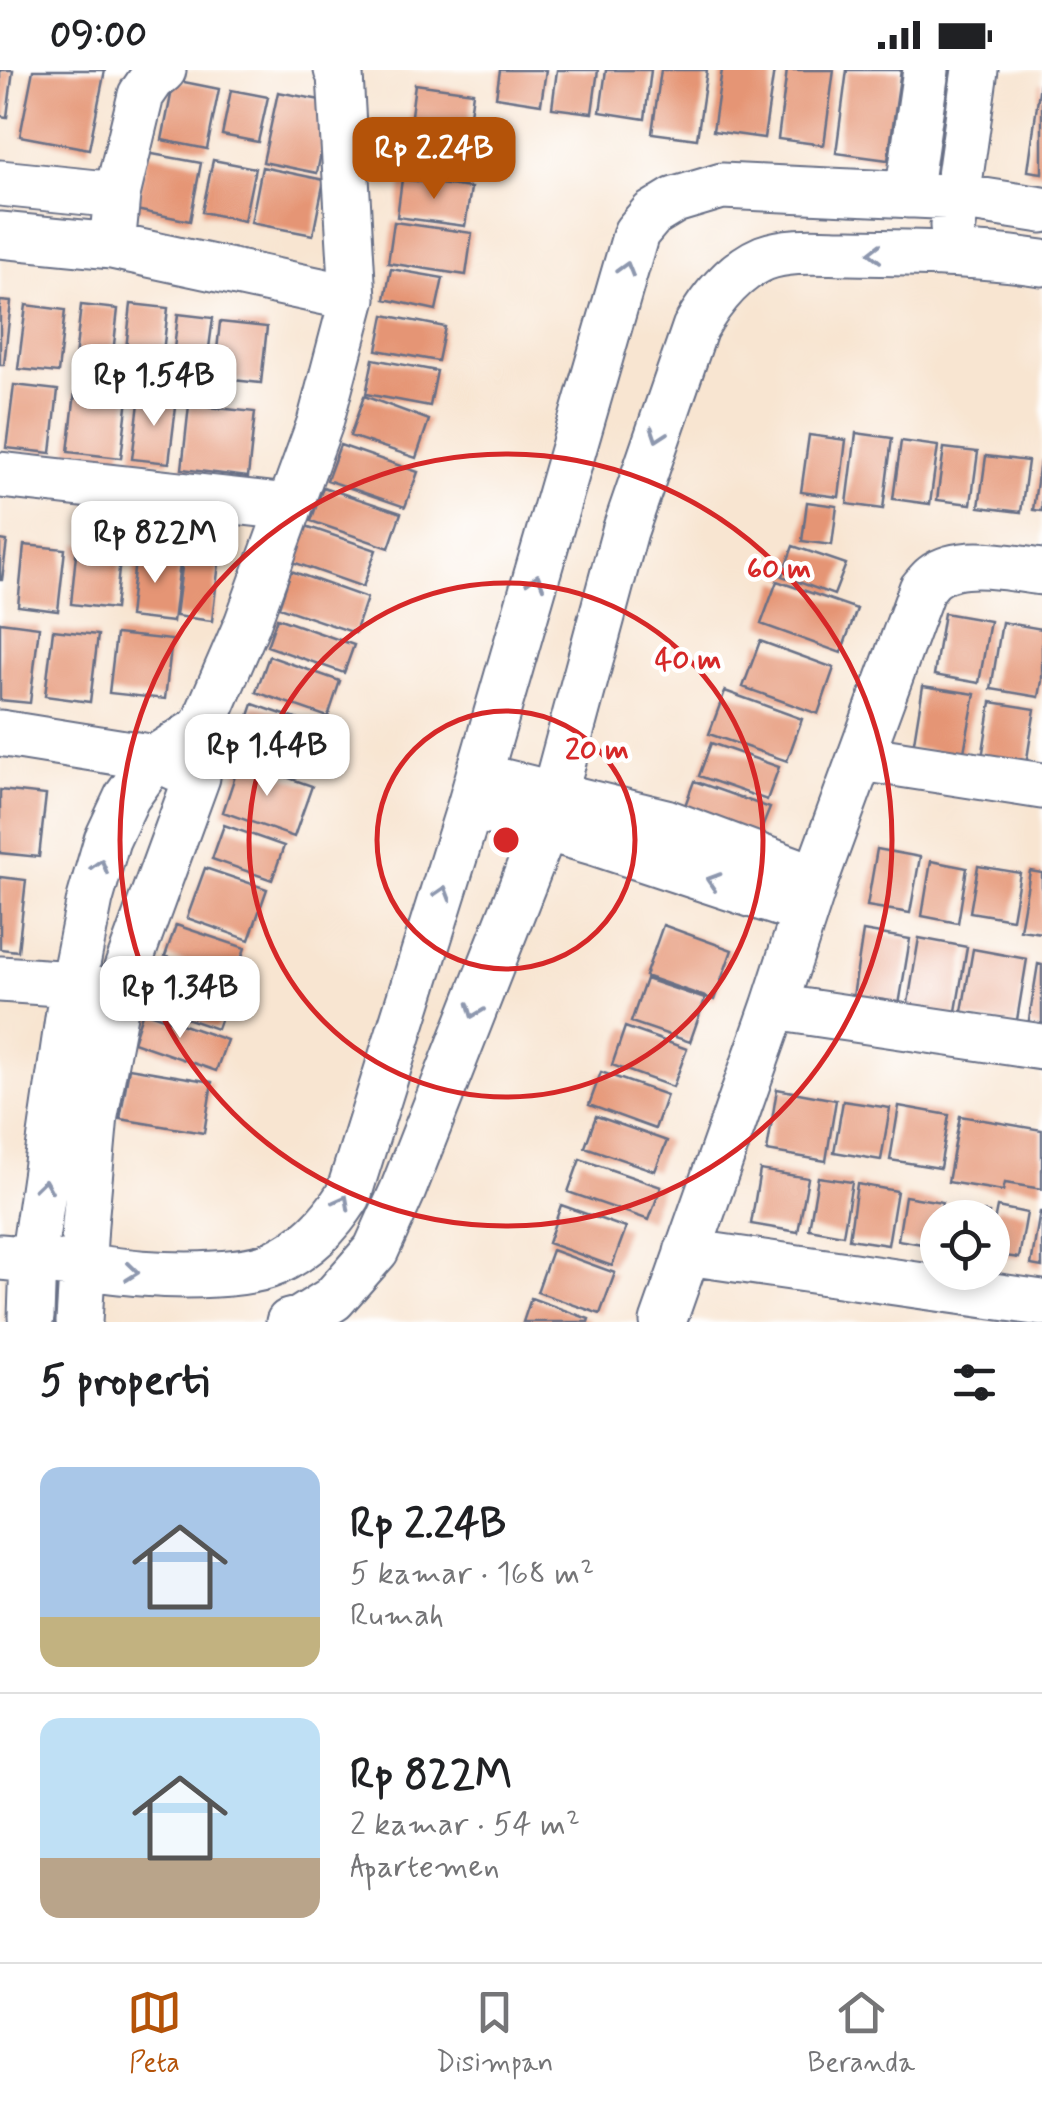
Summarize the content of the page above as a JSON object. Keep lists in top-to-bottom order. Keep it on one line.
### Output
{"page":{"status":"09:00","price":["Rp 2.24B","Rp 1.54B","Rp 822M","Rp 1.44B","Rp 1.34B"],"heading":"5 properti","list":[{"name":"Rp 2.24B","note":"5 kamar · 168 m² · Rumah"},{"name":"Rp 822M","note":"2 kamar · 54 m² · Apartemen"}],"tabs":["Peta","Disimpan","Beranda"]},"rings":["60 m","40 m","20 m"]}
